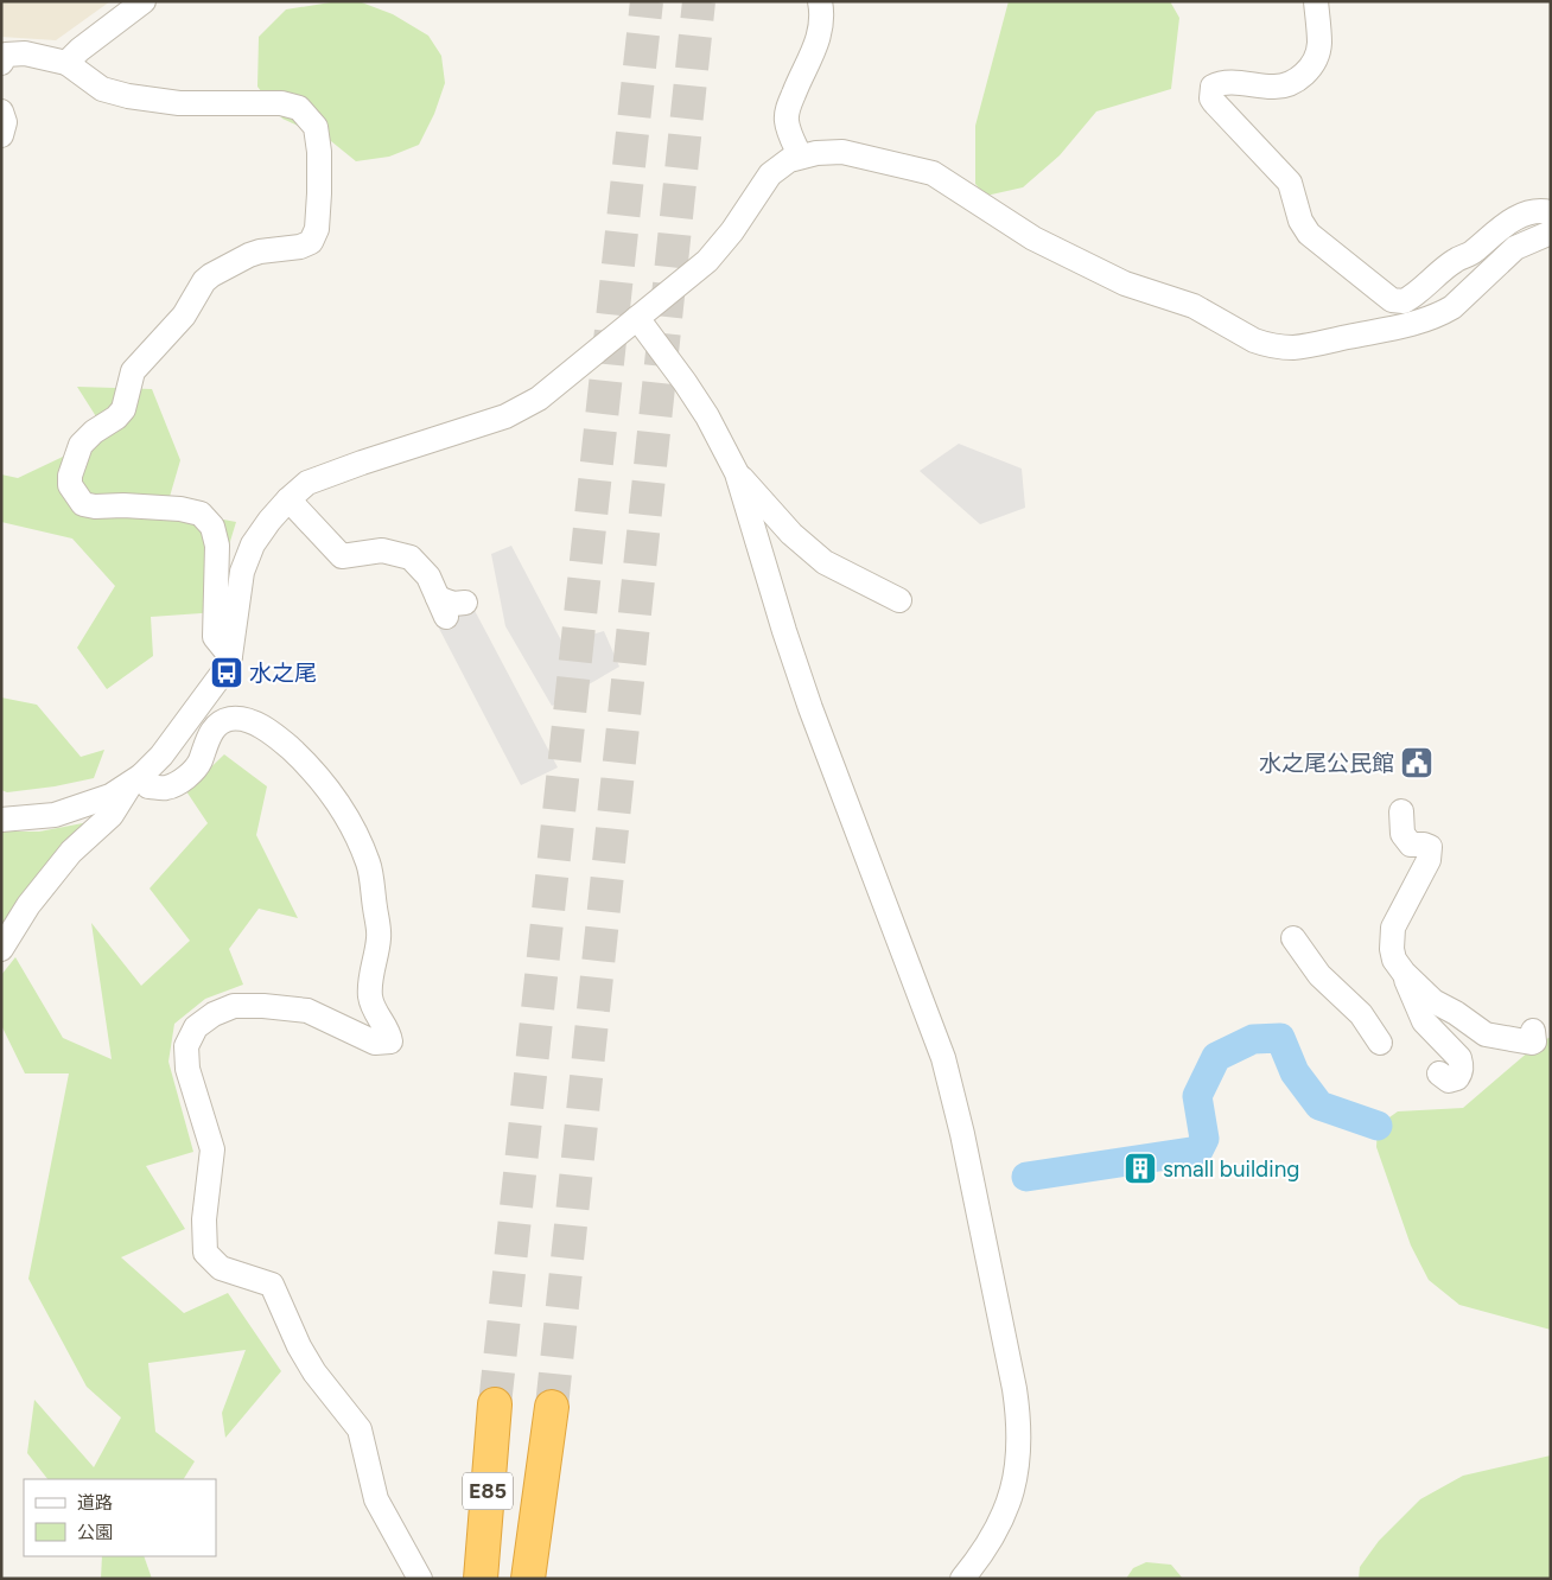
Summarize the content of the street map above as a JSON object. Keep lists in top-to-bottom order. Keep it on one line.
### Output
{"streets":{"highway":["E85"]},"places":{"bus stop":["水之尾"],"public building":["水之尾公民館"],"building":["small building"]},"legend":["道路","公園"]}
